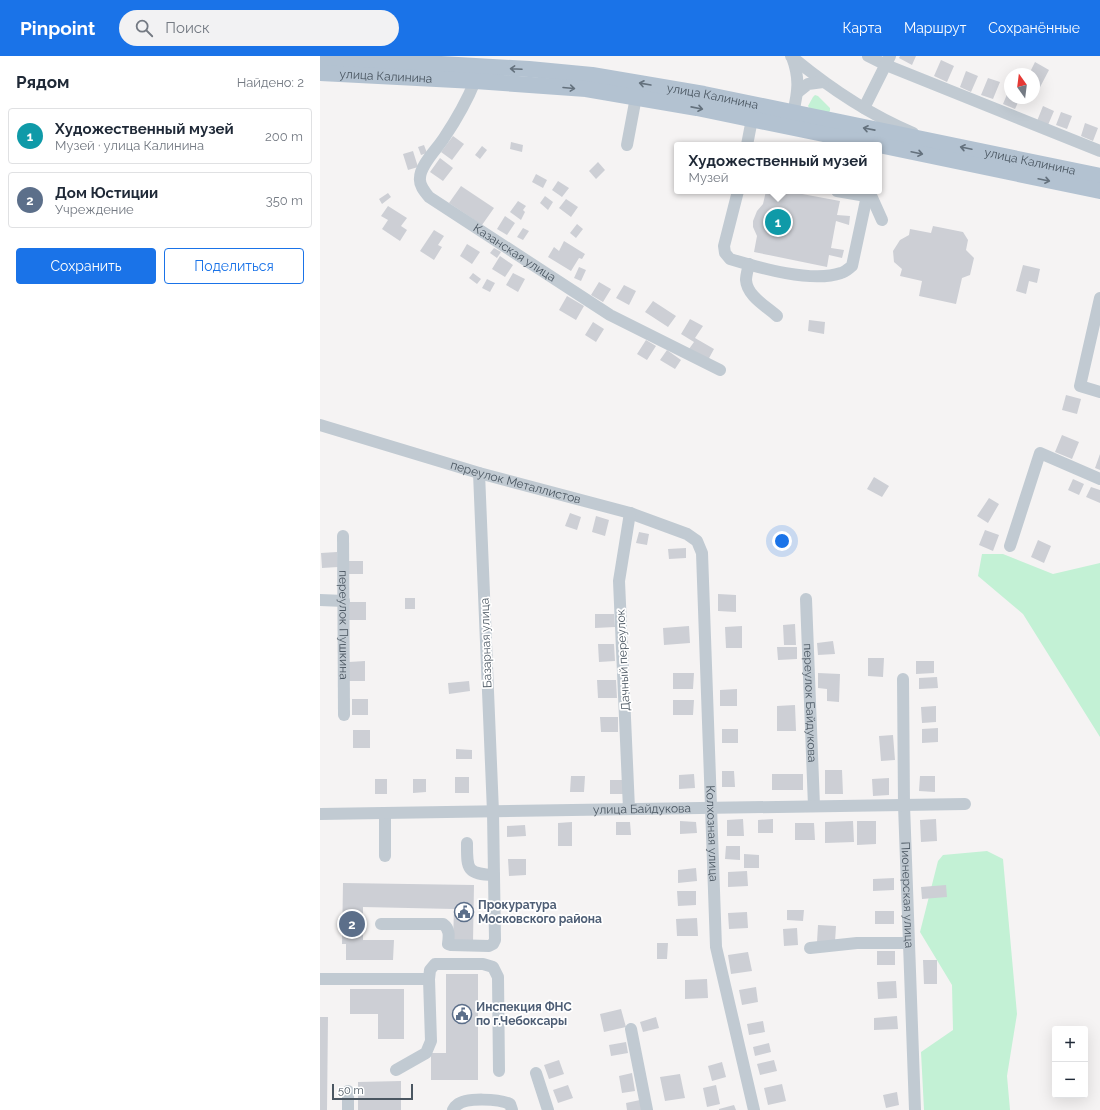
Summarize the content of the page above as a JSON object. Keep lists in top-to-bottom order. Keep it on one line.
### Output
{"streets":{"main road":["улица Калинина"],"street":["Казанская улица","переулок Металлистов","переулок Пушкина","Базарная улица","Дачный переулок","переулок Байдукова","улица Байдукова","Колхозная улица","Пионерская улица"]},"crossings":[["улица Калинина","Казанская улица"],["переулок Металлистов","Базарная улица"],["переулок Металлистов","Дачный переулок"],["переулок Металлистов","Колхозная улица"],["Базарная улица","улица Байдукова"],["Дачный переулок","улица Байдукова"],["переулок Байдукова","улица Байдукова"],["улица Байдукова","Колхозная улица"],["улица Байдукова","Пионерская улица"]],"places":{"public building":["Прокуратура Московского района","Инспекция ФНС по г.Чебоксары"]},"scale_bar":"50 m","north":"top","page":{"header":"Pinpoint","search":"Поиск","nav":["Карта","Маршрут","Сохранённые"],"heading":["Рядом","Найдено: 2"],"list":[{"mark":"1","name":"Художественный музей","note":"Музей · улица Калинина","value":"200 m"},{"mark":"2","name":"Дом Юстиции","note":"Учреждение","value":"350 m"}],"popup":["Художественный музей","Музей"],"pins":["1","2"],"buttons":["Сохранить","Поделиться"],"map_buttons":["+","−"],"scale":"50 m"}}
